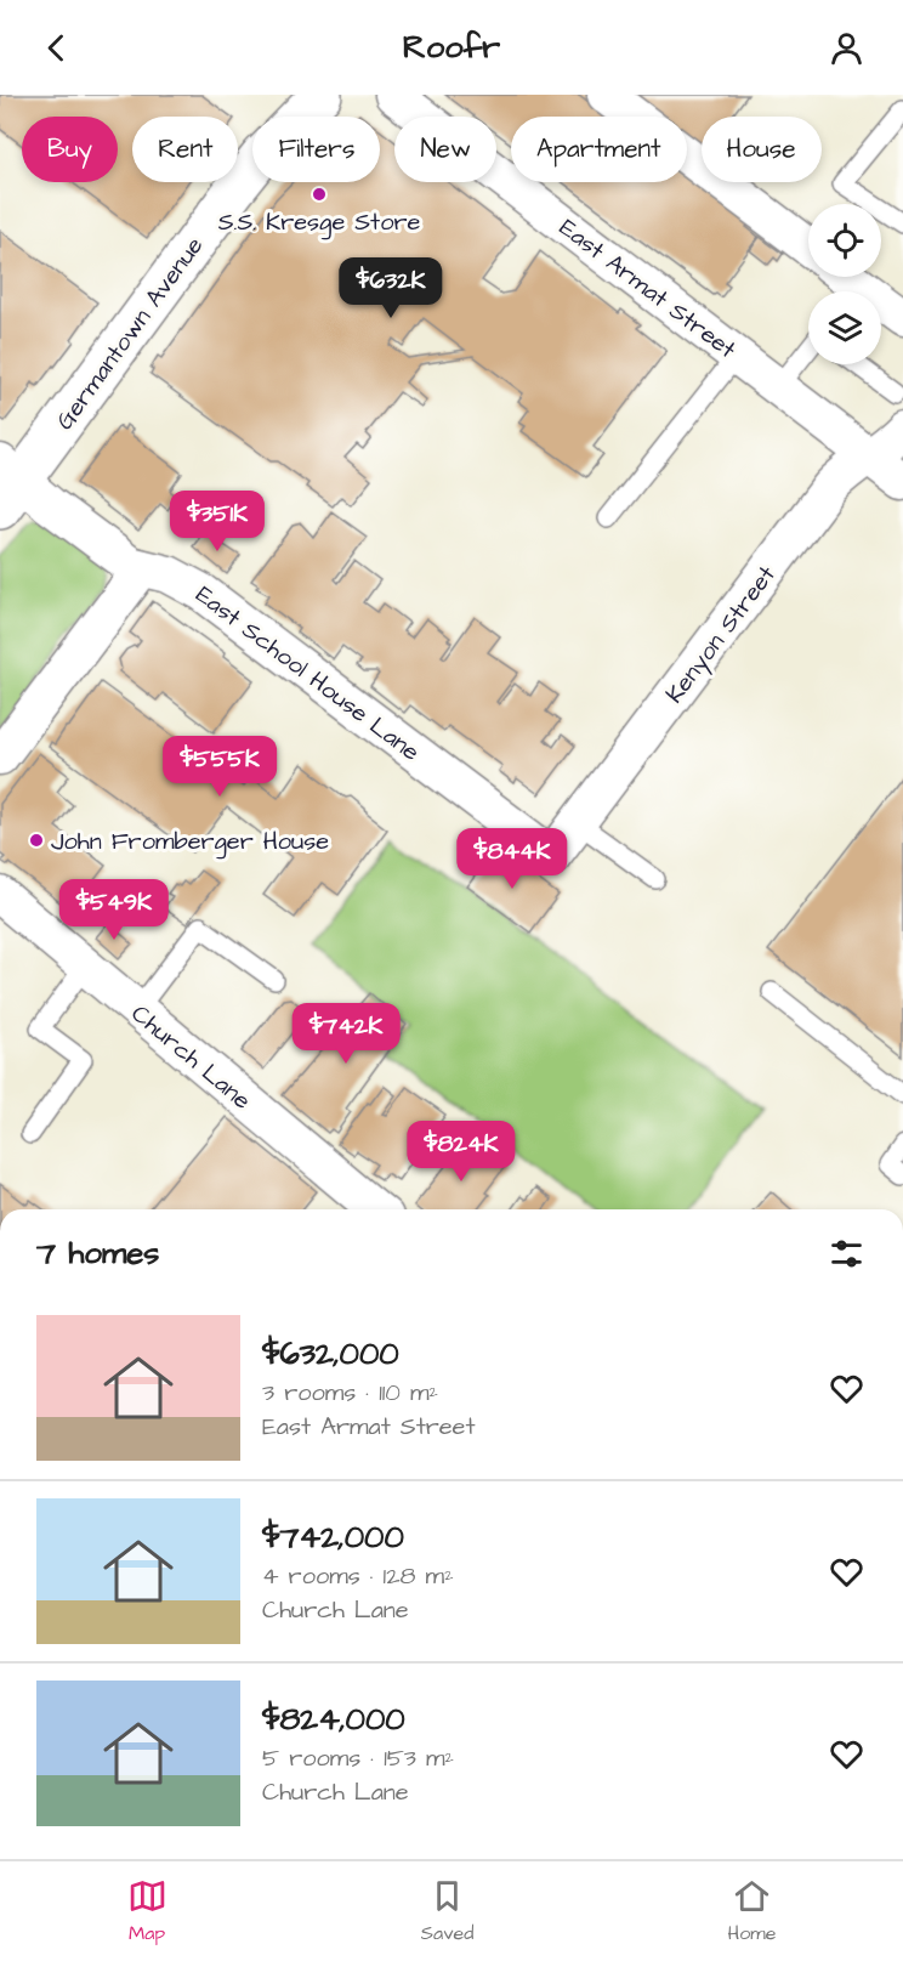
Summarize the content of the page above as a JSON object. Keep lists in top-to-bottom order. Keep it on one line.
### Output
{"streets":{"main road":["Germantown Avenue"],"street":["East Armat Street","Kenyon Street","East School House Lane","Church Lane"]},"crossings":[["East Armat Street","Kenyon Street"],["Germantown Avenue","East School House Lane"],["Kenyon Street","East School House Lane"]],"places":["S.S. Kresge Store","John Fromberger House"],"page":{"header":"Roofr","chip":["Buy","Rent","Filters","New","Apartment","House"],"price":["$632K","$351K","$555K","$844K","$549K","$742K","$824K"],"heading":"7 homes","list":[{"name":"$632,000","note":"3 rooms · 110 m² · East Armat Street"},{"name":"$742,000","note":"4 rooms · 128 m² · Church Lane"},{"name":"$824,000","note":"5 rooms · 153 m² · Church Lane"}],"tabs":["Map","Saved","Home"]}}
